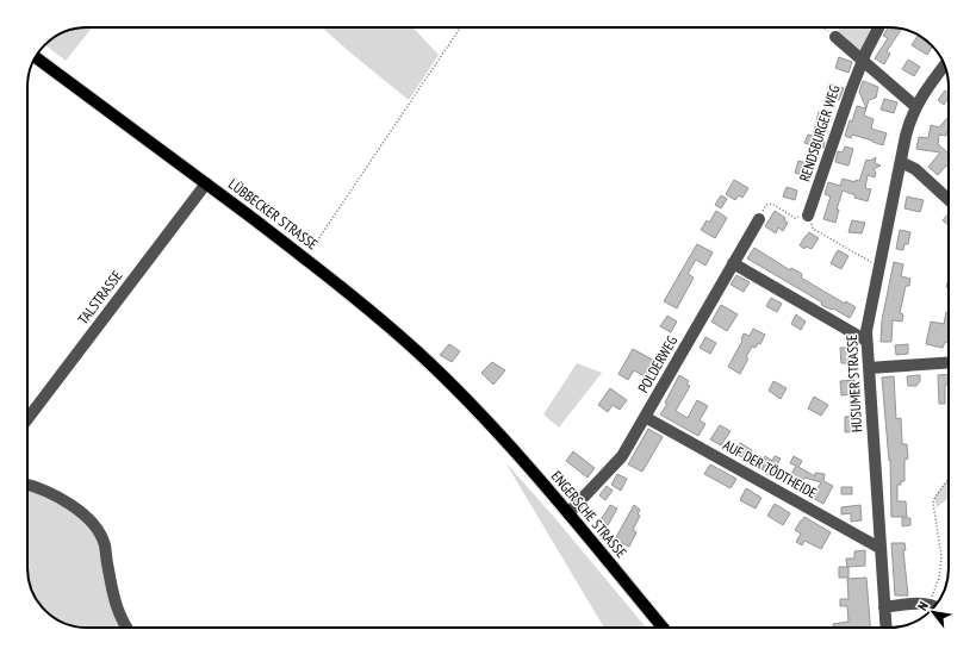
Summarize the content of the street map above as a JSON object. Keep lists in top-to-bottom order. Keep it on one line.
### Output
{"streets":{"main road":["LÜBBECKER STRASSE","ENGERSCHE STRASSE"],"street":["RENDSBURGER WEG","TALSTRASSE","POLDERWEG","HUSUMER STRASSE","AUF DER TÖDTHEIDE"]},"crossings":[["LÜBBECKER STRASSE","TALSTRASSE"],["LÜBBECKER STRASSE","ENGERSCHE STRASSE"],["POLDERWEG","AUF DER TÖDTHEIDE"],["POLDERWEG","ENGERSCHE STRASSE"],["HUSUMER STRASSE","AUF DER TÖDTHEIDE"]],"north":"top left"}
